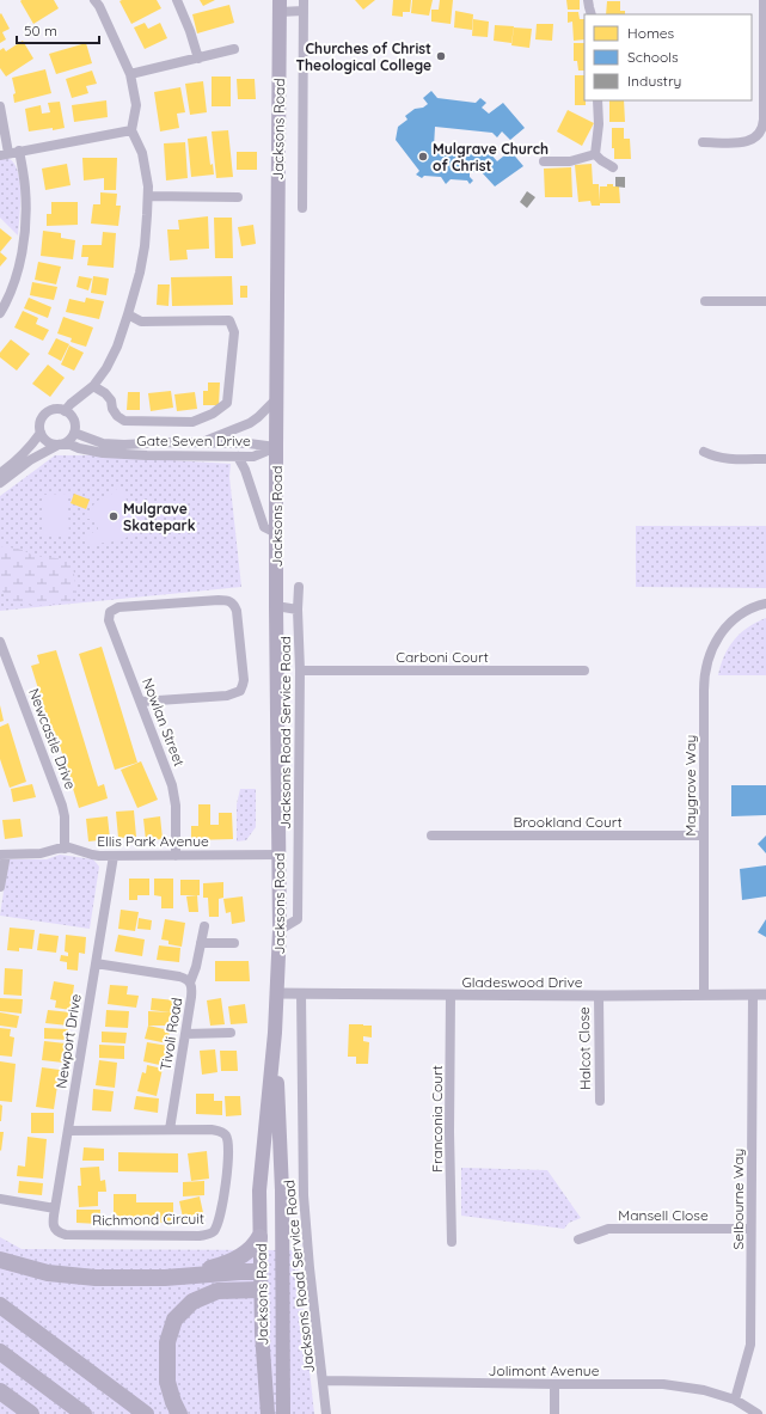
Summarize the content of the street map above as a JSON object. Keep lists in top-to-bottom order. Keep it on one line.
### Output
{"streets":{"main road":["Jacksons Road"],"street":["Gate Seven Drive","Carboni Court","Nowlan Street","Jacksons Road Service Road","Newcastle Drive","Maygrove Way","Brookland Court","Ellis Park Avenue","Gladeswood Drive","Tivoli Road","Newport Drive","Halcot Close","Franconia Court","Selbourne Way","Mansell Close","Richmond Circuit","Jolimont Avenue"]},"crossings":[["Jacksons Road","Gate Seven Drive"],["Jacksons Road","Jacksons Road Service Road"],["Jacksons Road","Ellis Park Avenue"],["Jacksons Road","Gladeswood Drive"],["Carboni Court","Jacksons Road Service Road"],["Nowlan Street","Ellis Park Avenue"],["Jacksons Road Service Road","Gladeswood Drive"],["Jacksons Road Service Road","Jolimont Avenue"],["Newcastle Drive","Ellis Park Avenue"],["Maygrove Way","Brookland Court"],["Maygrove Way","Gladeswood Drive"],["Ellis Park Avenue","Newport Drive"],["Gladeswood Drive","Halcot Close"],["Gladeswood Drive","Franconia Court"],["Gladeswood Drive","Selbourne Way"],["Tivoli Road","Newport Drive"],["Tivoli Road","Richmond Circuit"],["Newport Drive","Richmond Circuit"],["Selbourne Way","Mansell Close"],["Selbourne Way","Jolimont Avenue"]],"places":["Churches of Christ Theological College","Mulgrave Church of Christ","Mulgrave Skatepark"],"legend":["Homes","Schools","Industry"],"scale_bar":"50 m"}
